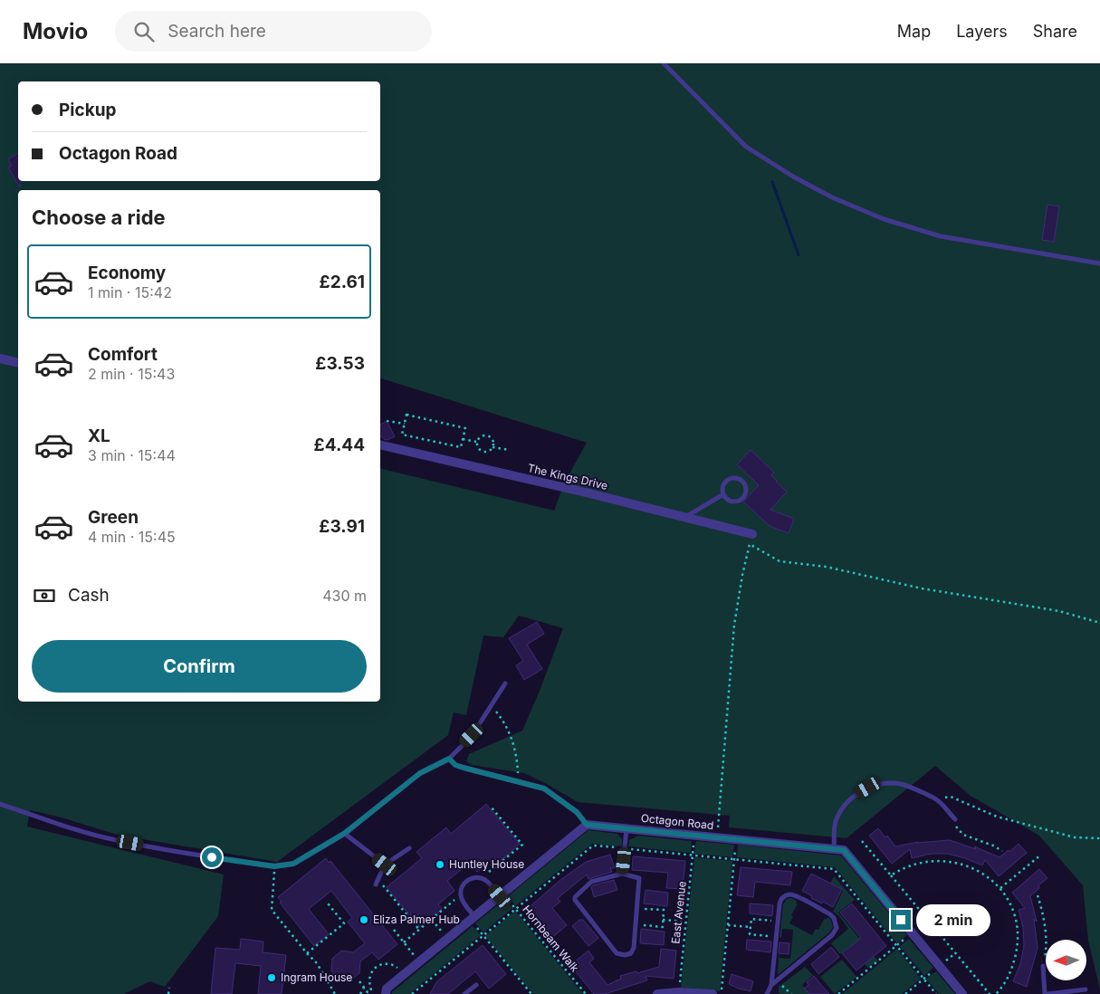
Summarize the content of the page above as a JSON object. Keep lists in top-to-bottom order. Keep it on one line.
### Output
{"streets":{"street":["The Kings Drive","Octagon Road"],"path":["East Avenue","Hornbeam Walk"]},"crossings":[["Octagon Road","East Avenue"]],"places":["Huntley House","Eliza Palmer Hub","Ingram House"],"north":"left","page":{"header":"Movio","search":"Search here","nav":["Map","Layers","Share"],"banner":["Pickup","Octagon Road"],"heading":"Choose a ride","list":[{"name":"Economy","note":"1 min · 15:42","value":"£2.61"},{"name":"Comfort","note":"2 min · 15:43","value":"£3.53"},{"name":"XL","note":"3 min · 15:44","value":"£4.44"},{"name":"Green","note":"4 min · 15:45","value":"£3.91"}],"pay":["Cash","430 m"],"buttons":"Confirm","bubble":"2 min"}}
